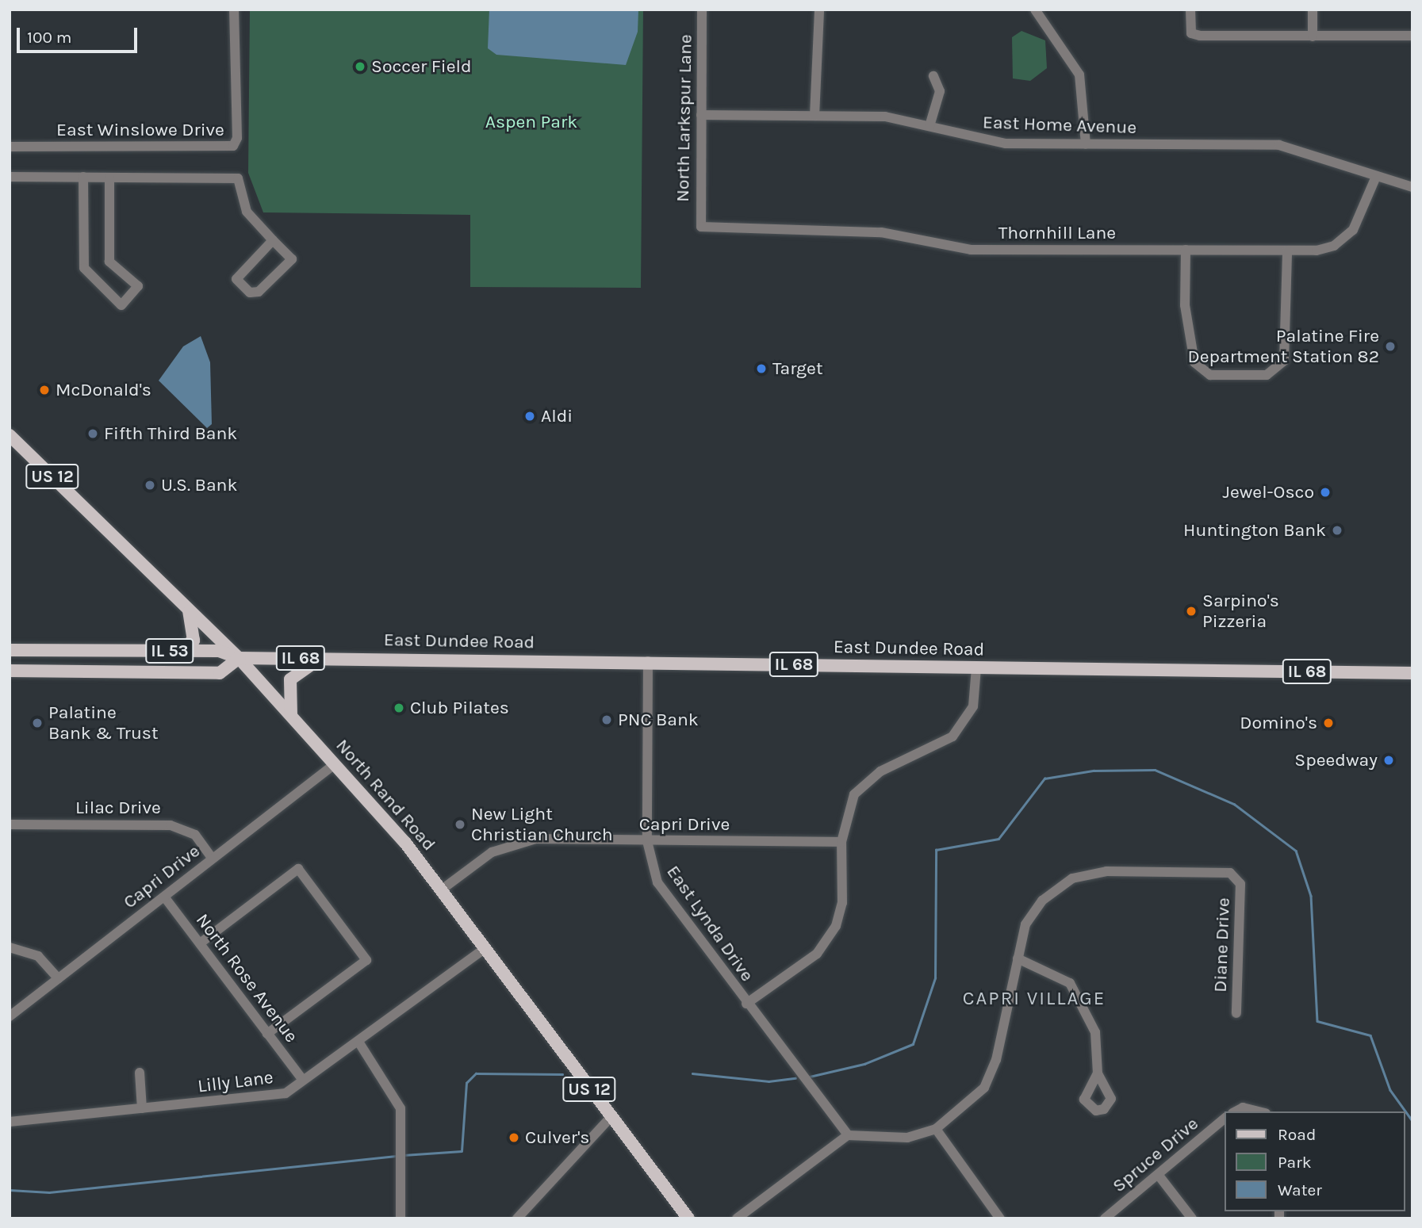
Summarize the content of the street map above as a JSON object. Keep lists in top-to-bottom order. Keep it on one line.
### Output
{"streets":{"main road":["US 12","East Dundee Road","IL 53","IL 68","North Rand Road"],"street":["North Larkspur Lane","East Home Avenue","East Winslowe Drive","Thornhill Lane","Lilac Drive","Capri Drive","East Lynda Drive","Diane Drive","North Rose Avenue","Lilly Lane","Spruce Drive"]},"crossings":[["North Larkspur Lane","East Home Avenue"],["North Larkspur Lane","Thornhill Lane"],["East Home Avenue","Thornhill Lane"],["East Dundee Road","IL 53"],["East Dundee Road","North Rand Road"],["East Dundee Road","East Lynda Drive"],["IL 53","North Rand Road"],["North Rand Road","Capri Drive"],["North Rand Road","Lilly Lane"],["Lilac Drive","Capri Drive"],["Capri Drive","East Lynda Drive"],["Capri Drive","North Rose Avenue"],["North Rose Avenue","Lilly Lane"]],"districts":["CAPRI VILLAGE"],"parks":["Aspen Park"],"places":["Soccer Field","Palatine Fire Department Station 82","Target","McDonald's","Aldi","Fifth Third Bank","U.S. Bank","Jewel-Osco","Huntington Bank","Sarpino's Pizzeria","Club Pilates","PNC Bank","Palatine Bank & Trust","Domino's","Speedway","New Light Christian Church","Culver's"],"legend":["Road","Park","Water"],"scale_bar":"100 m"}
